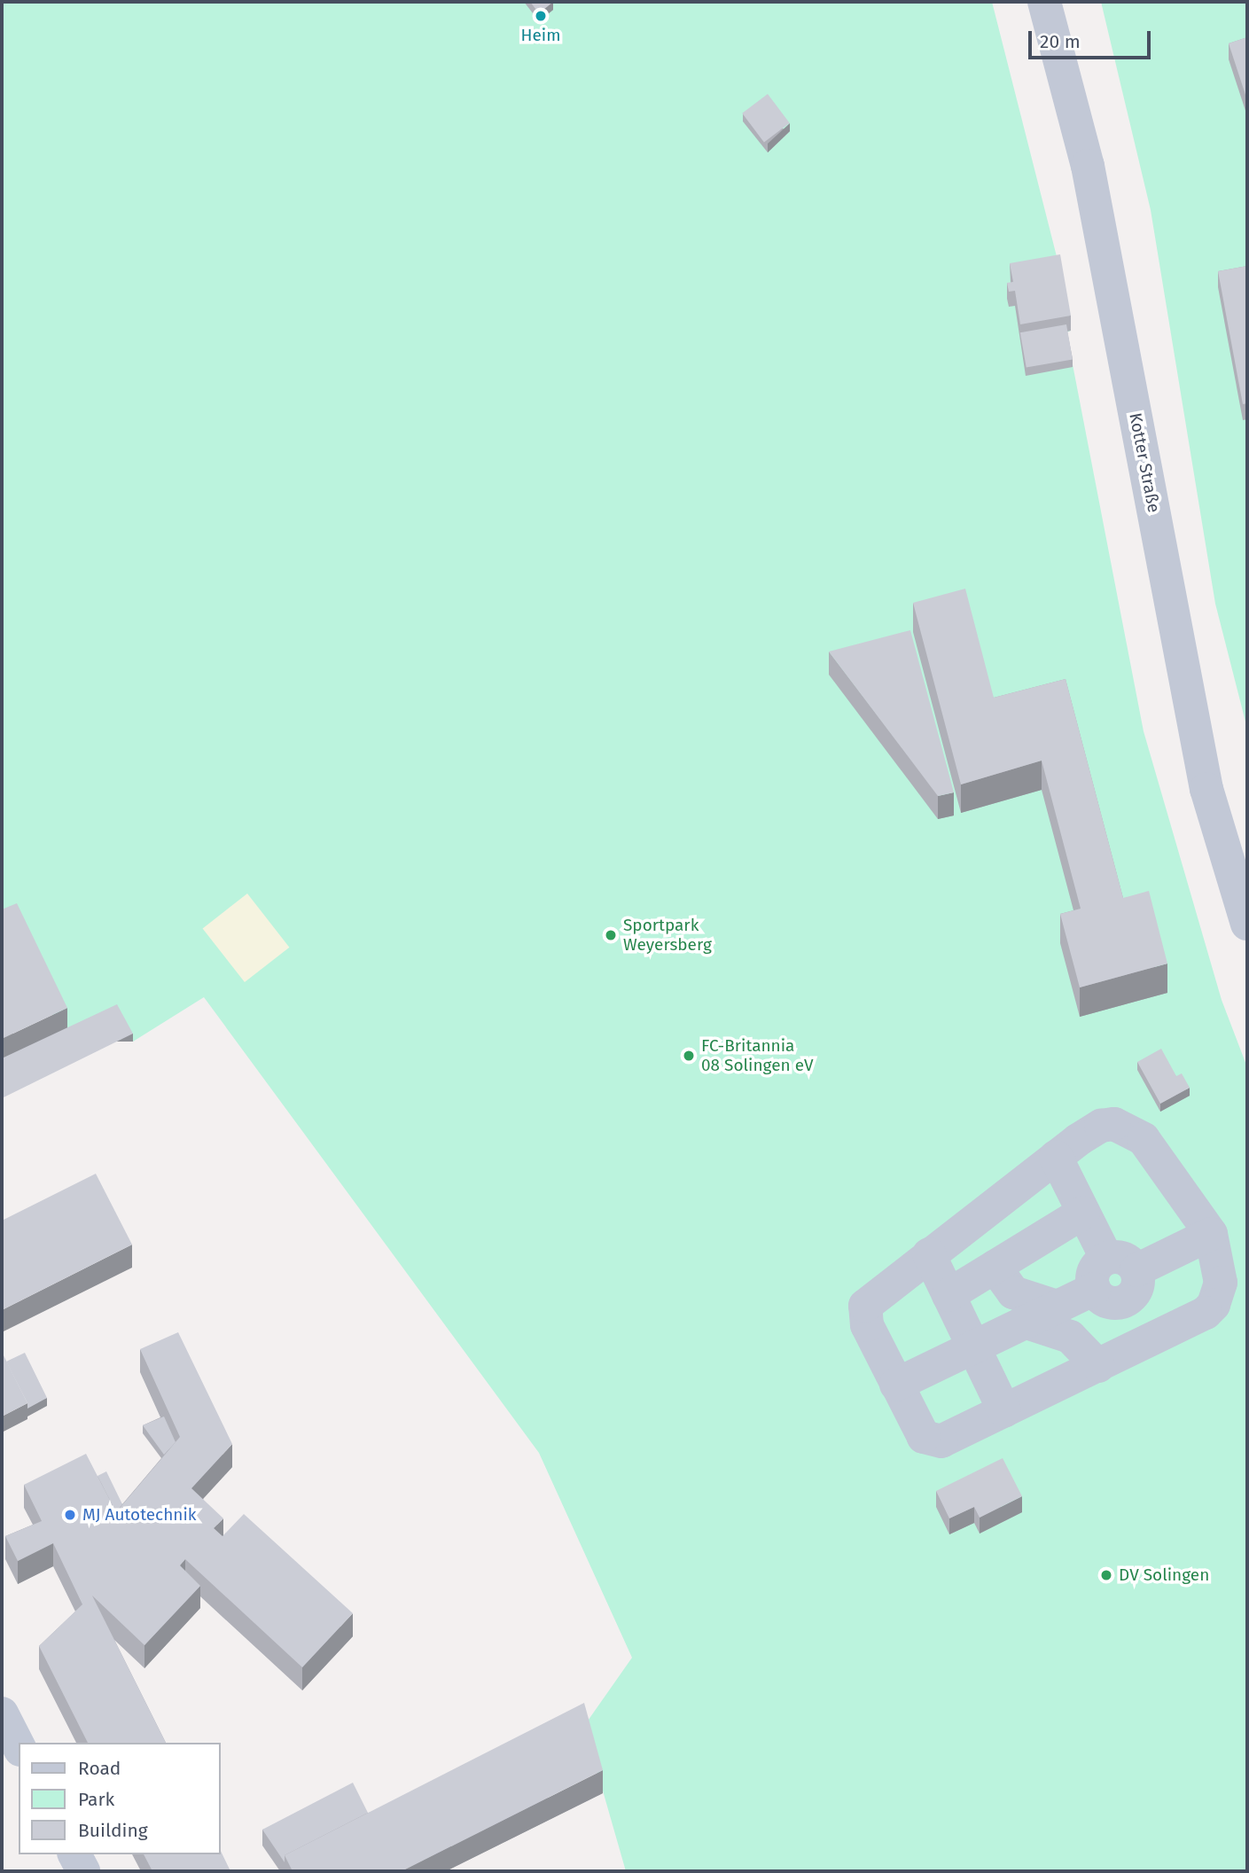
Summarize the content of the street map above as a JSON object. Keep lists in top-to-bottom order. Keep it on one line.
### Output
{"streets":{"street":["Kotter Straße"]},"places":["Heim","Sportpark Weyersberg","FC-Britannia 08 Solingen eV","MJ Autotechnik","DV Solingen"],"legend":["Road","Park","Building"],"scale_bar":"20 m"}
